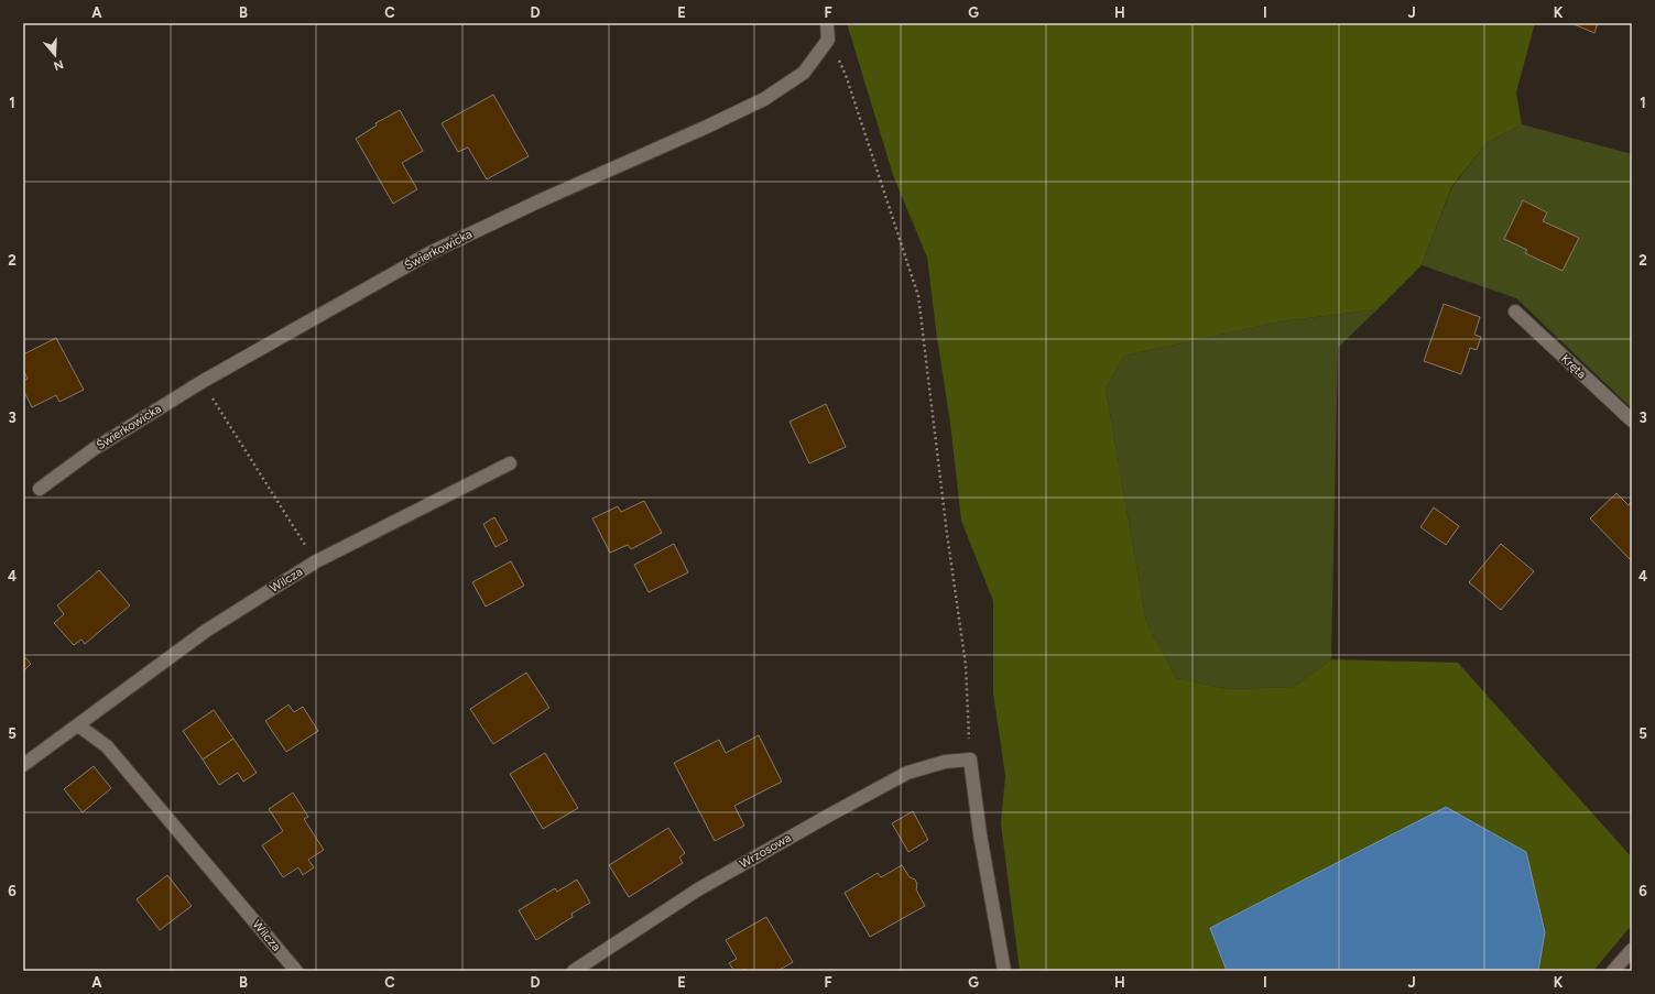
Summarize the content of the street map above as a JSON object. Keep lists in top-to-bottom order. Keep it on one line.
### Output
{"streets":{"street":["Świerkowicka","Kręta","Wilcza","Wrzosowa"]},"north":"bottom","grid":{"columns":["A","B","C","D","E","F","G","H","I","J","K"],"rows":["1","2","3","4","5","6"]}}
